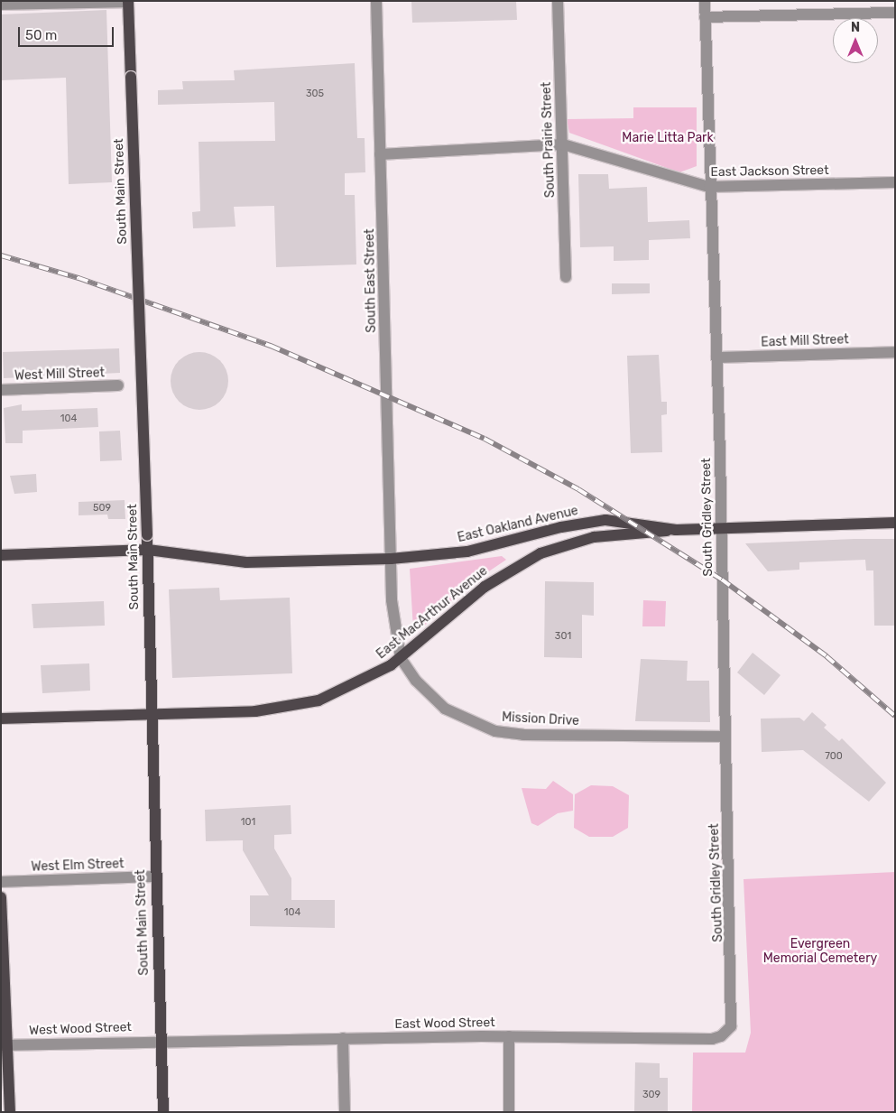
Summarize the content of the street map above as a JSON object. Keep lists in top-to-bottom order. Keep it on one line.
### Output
{"streets":{"main road":["South Main Street","East Oakland Avenue","East MacArthur Avenue"],"street":["South Prairie Street","East Jackson Street","South East Street","East Mill Street","West Mill Street","South Gridley Street","Mission Drive","West Elm Street","East Wood Street","West Wood Street"]},"crossings":[["South Prairie Street","East Jackson Street"],["East Jackson Street","South East Street"],["East Jackson Street","South Gridley Street"],["South Main Street","East Oakland Avenue"],["South Main Street","East MacArthur Avenue"],["South Main Street","West Elm Street"],["South Main Street","East Wood Street"],["South Main Street","West Wood Street"],["South East Street","East Oakland Avenue"],["South East Street","Mission Drive"],["East Mill Street","South Gridley Street"],["South Gridley Street","East Oakland Avenue"],["South Gridley Street","Mission Drive"],["South Gridley Street","East Wood Street"],["East Oakland Avenue","East MacArthur Avenue"],["East Oakland Avenue","Mission Drive"],["East MacArthur Avenue","Mission Drive"],["East Wood Street","West Wood Street"]],"parks":["Marie Litta Park","Evergreen Memorial Cemetery"],"house_numbers":["305","104","509","301","700","101","104","309"],"scale_bar":"50 m","north":"top"}
